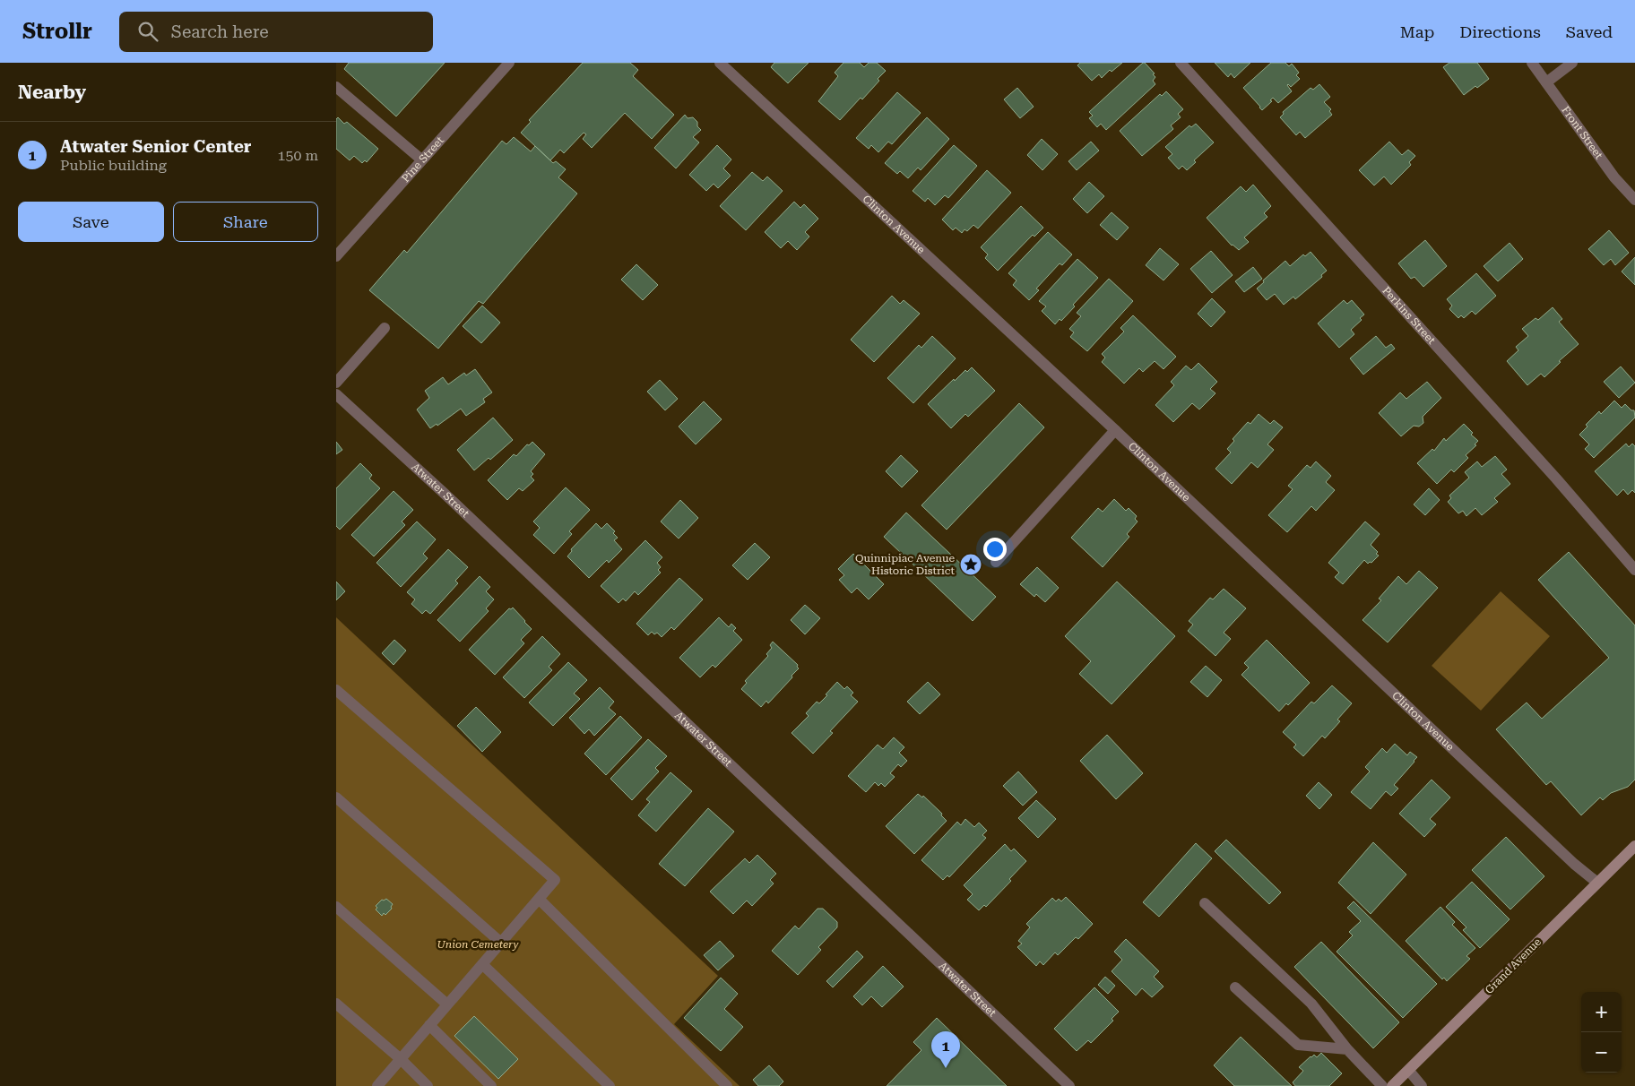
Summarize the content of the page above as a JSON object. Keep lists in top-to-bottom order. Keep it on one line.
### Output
{"streets":{"main road":["Grand Avenue"],"street":["Front Street","Pine Street","Clinton Avenue","Perkins Street","Atwater Street"]},"crossings":[["Clinton Avenue","Grand Avenue"]],"parks":["Union Cemetery"],"places":{"place":["Quinnipiac Avenue Historic District"]},"page":{"header":"Strollr","search":"Search here","nav":["Map","Directions","Saved"],"heading":"Nearby","list":[{"mark":"1","name":"Atwater Senior Center","note":"Public building","value":"150 m"}],"buttons":["Save","Share"],"map_buttons":["+","−"],"pins":"1"}}
